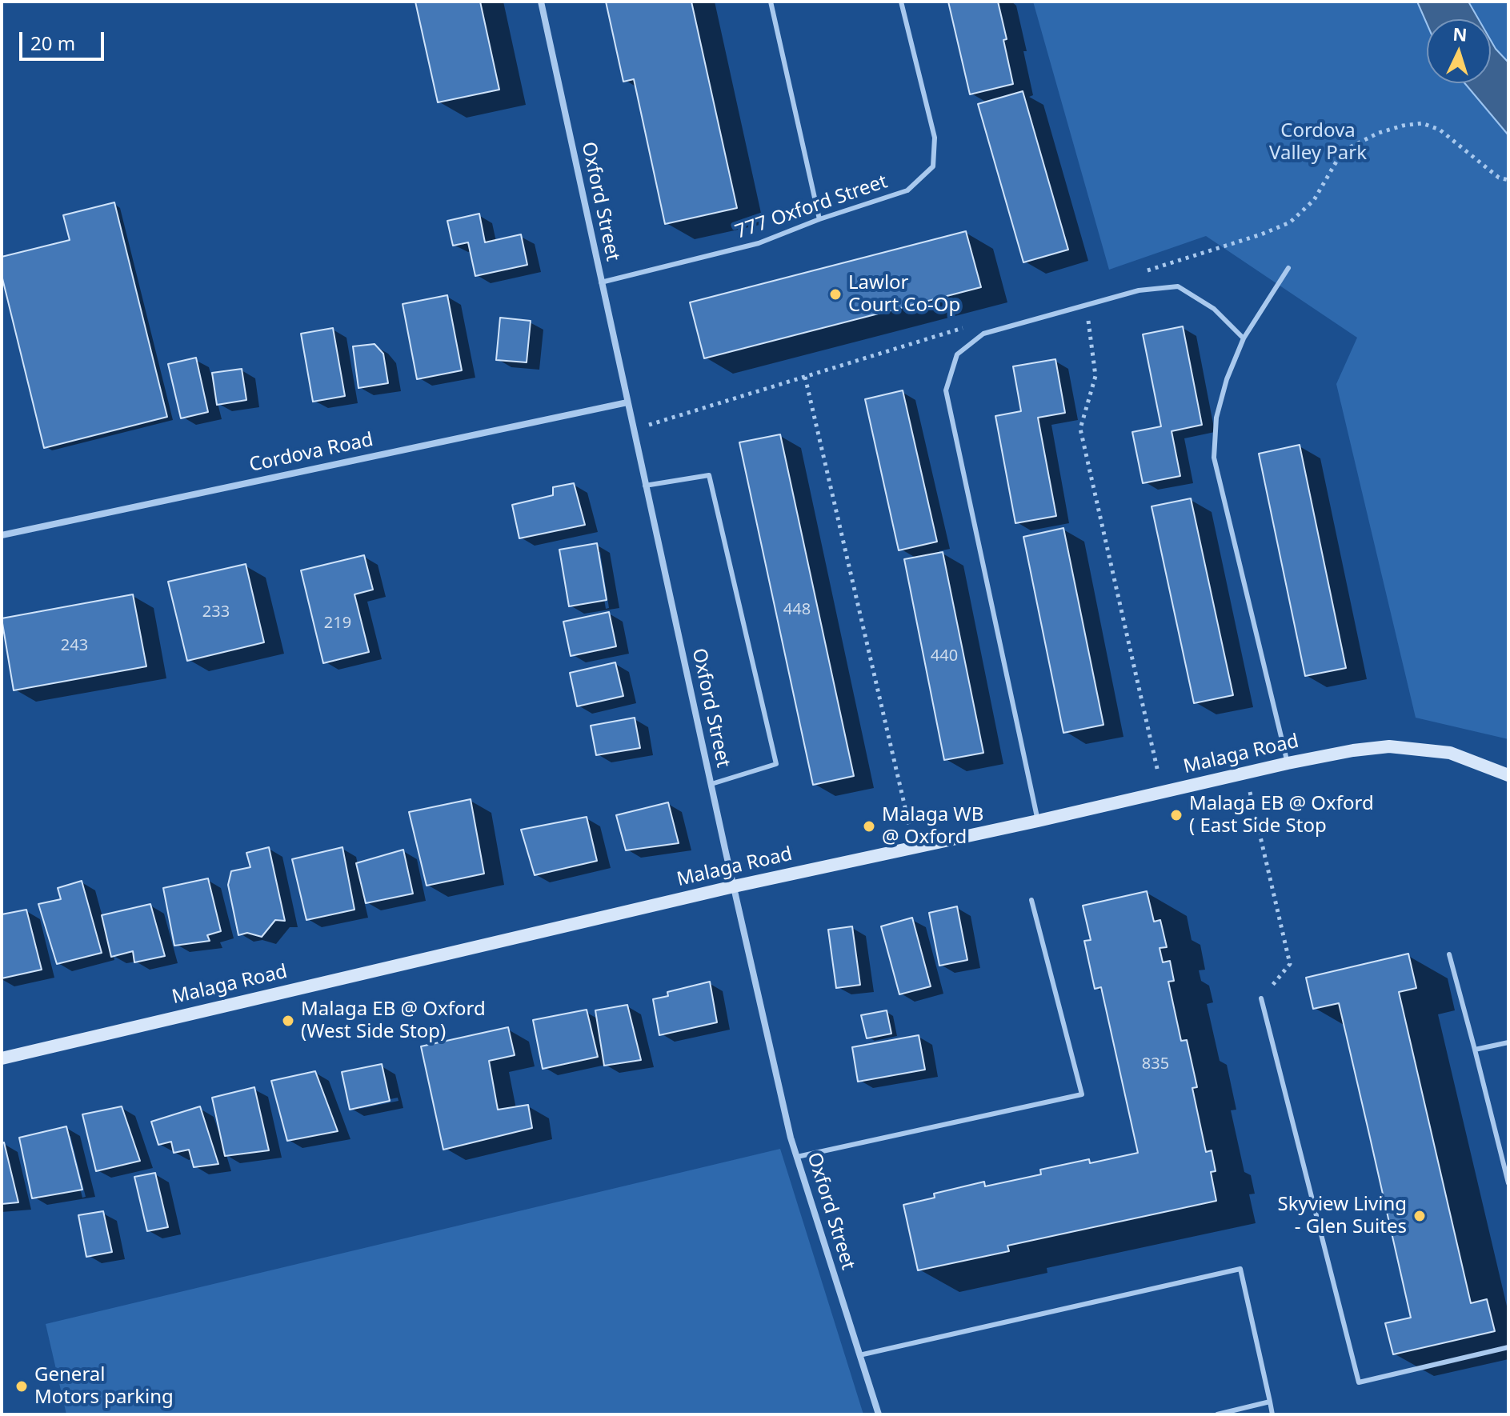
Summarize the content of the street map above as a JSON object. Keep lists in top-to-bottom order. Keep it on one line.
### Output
{"streets":{"street":["Oxford Street","Cordova Road","Malaga Road"],"lane":["777 Oxford Street"]},"crossings":[["Oxford Street","777 Oxford Street"],["Oxford Street","Cordova Road"],["Oxford Street","Malaga Road"]],"parks":["Cordova Valley Park"],"places":["Lawlor Court Co-Op","Malaga EB @ Oxford ( East Side Stop","Malaga WB @ Oxford","Malaga EB @ Oxford (West Side Stop)","Skyview Living - Glen Suites","General Motors parking"],"house_numbers":["448","233","219","243","440","835"],"scale_bar":"20 m","north":"top"}
